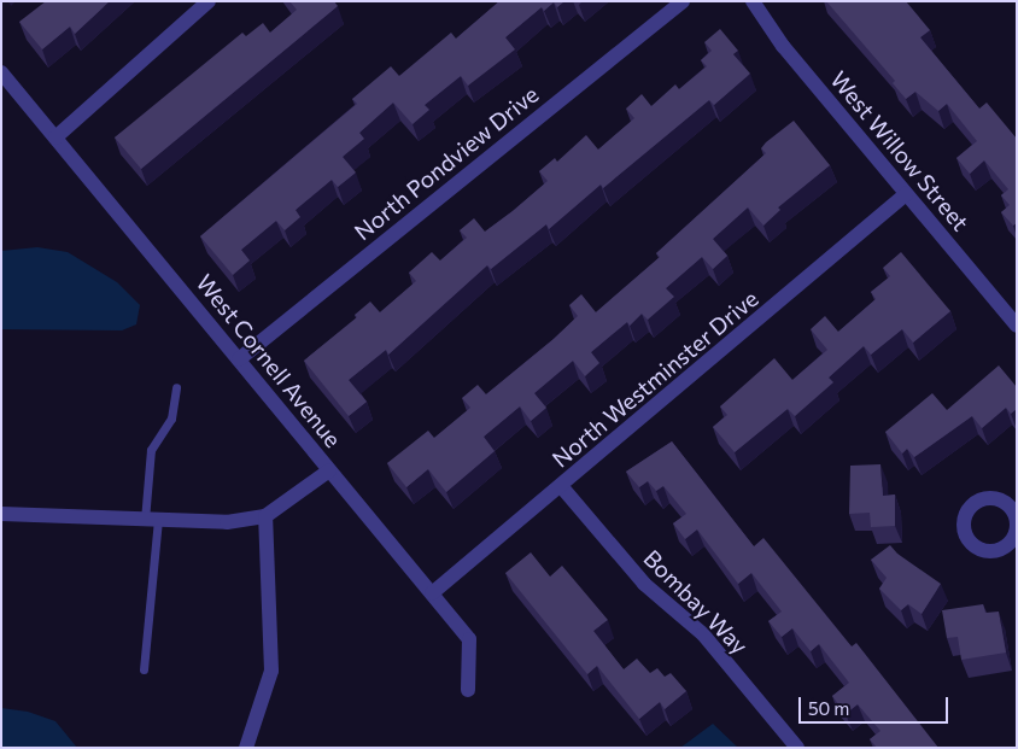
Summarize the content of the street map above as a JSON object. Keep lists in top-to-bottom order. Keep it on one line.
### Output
{"streets":{"street":["West Willow Street","North Pondview Drive","West Cornell Avenue","North Westminster Drive","Bombay Way"]},"crossings":[["West Willow Street","North Westminster Drive"],["North Pondview Drive","West Cornell Avenue"],["West Cornell Avenue","North Westminster Drive"],["North Westminster Drive","Bombay Way"]],"scale_bar":"50 m"}
